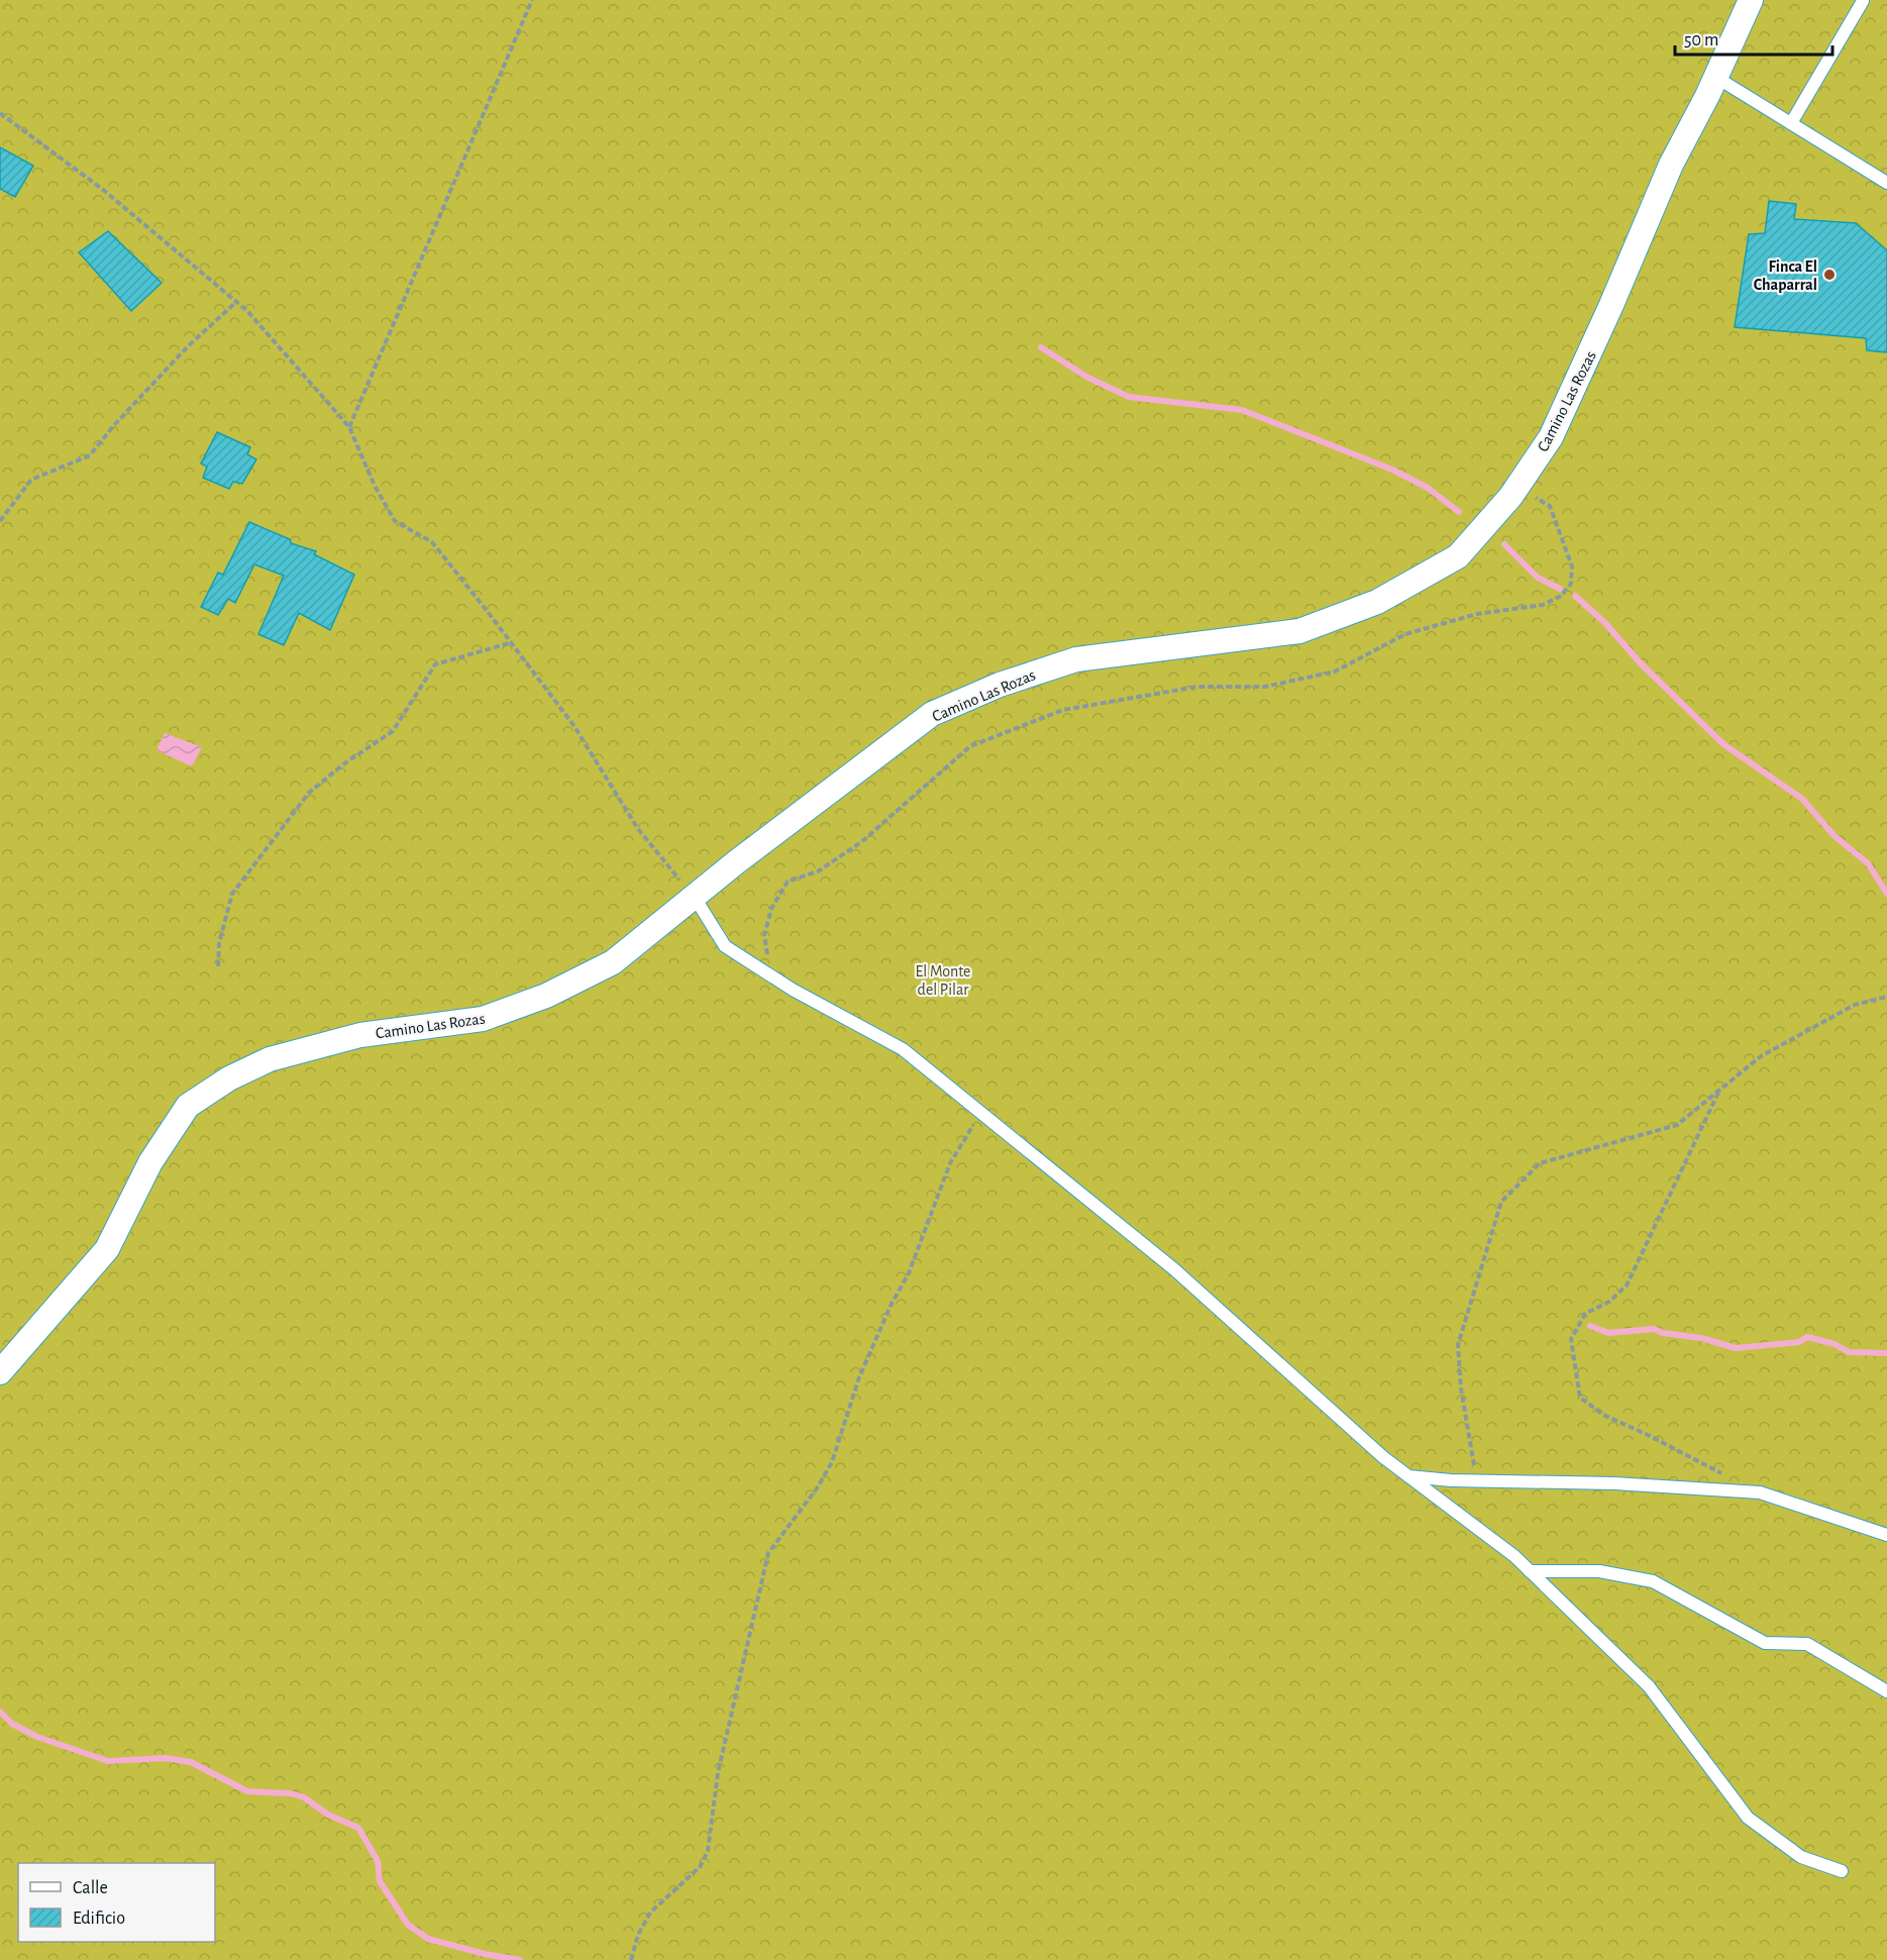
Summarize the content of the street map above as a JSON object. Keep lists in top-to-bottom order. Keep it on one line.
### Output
{"streets":{"street":["Camino Las Rozas"]},"parks":["El Monte del Pilar"],"places":["Finca El Chaparral"],"legend":["Calle","Edificio"],"scale_bar":"50 m"}
